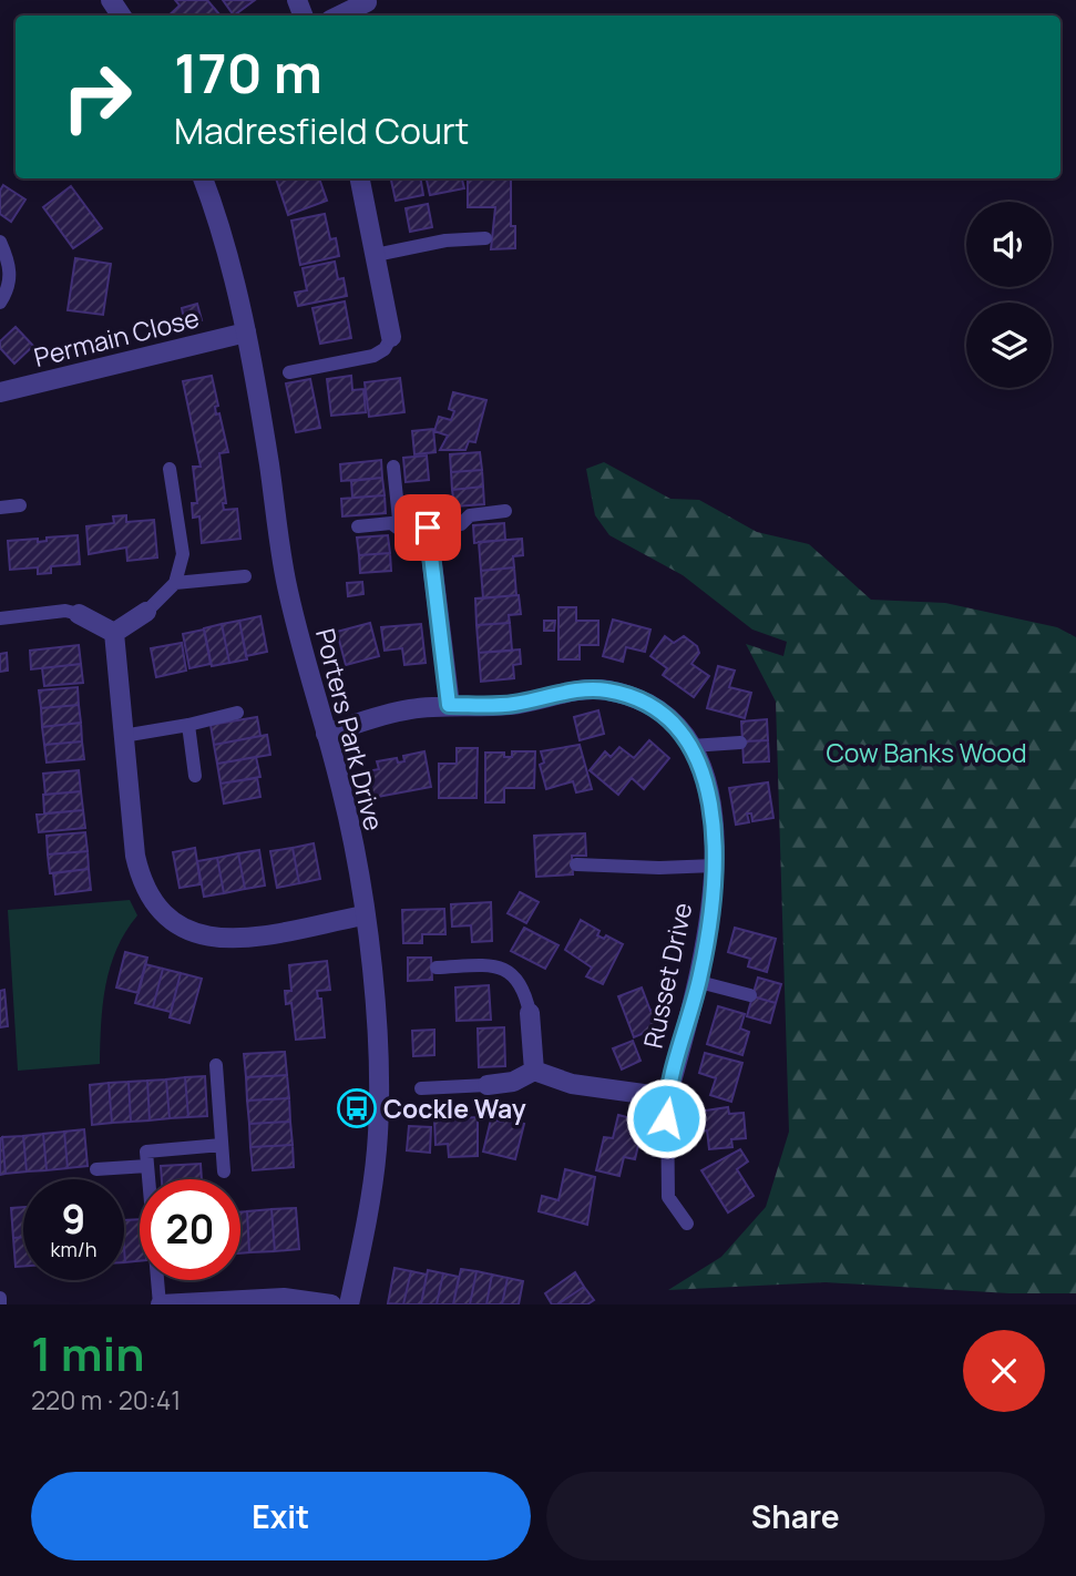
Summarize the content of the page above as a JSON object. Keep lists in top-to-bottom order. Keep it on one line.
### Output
{"streets":{"street":["Permain Close","Porters Park Drive","Russet Drive"]},"crossings":[["Permain Close","Porters Park Drive"],["Porters Park Drive","Russet Drive"]],"parks":["Cow Banks Wood"],"places":{"bus stop":["Cockle Way"]},"page":{"turn":["170 m","Madresfield Court"],"speed":"9 km/h","limit":"20","heading":["1 min","220 m · 20:41"],"buttons":["Exit","Share"]}}
